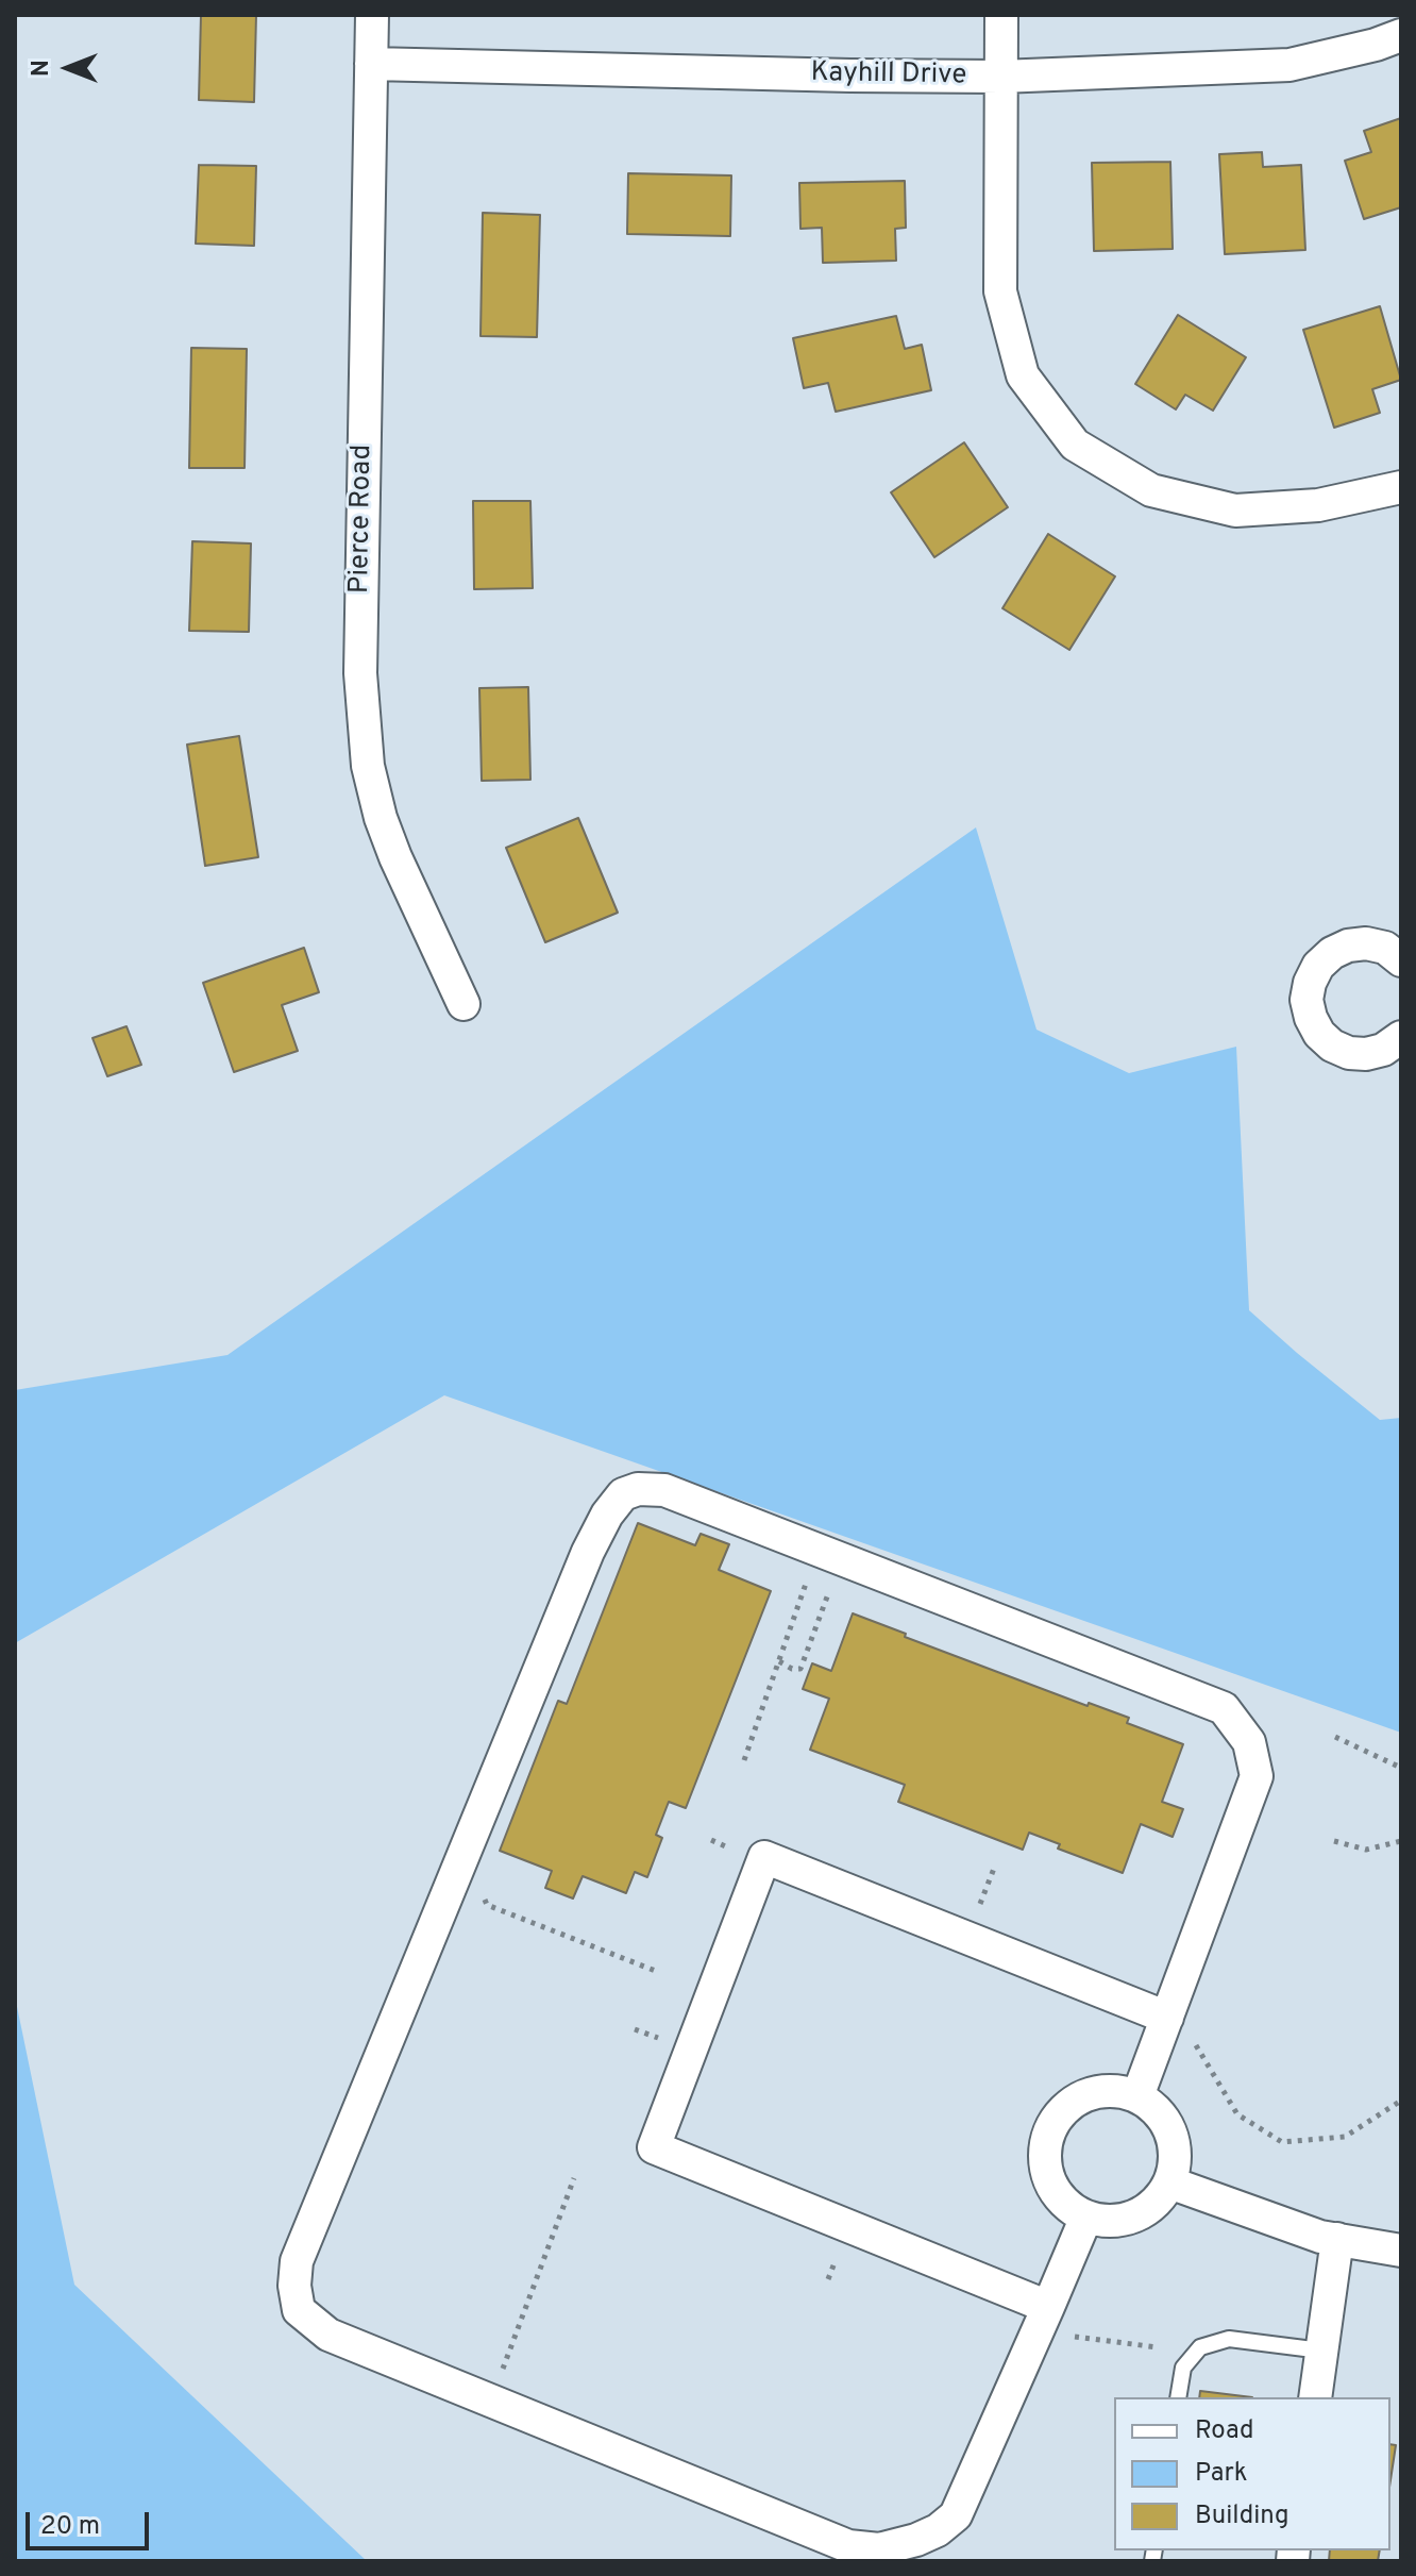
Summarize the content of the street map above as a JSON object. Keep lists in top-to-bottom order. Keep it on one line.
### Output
{"streets":{"street":["Kayhill Drive","Pierce Road"]},"crossings":[["Kayhill Drive","Pierce Road"]],"legend":["Road","Park","Building"],"scale_bar":"20 m","north":"left"}
